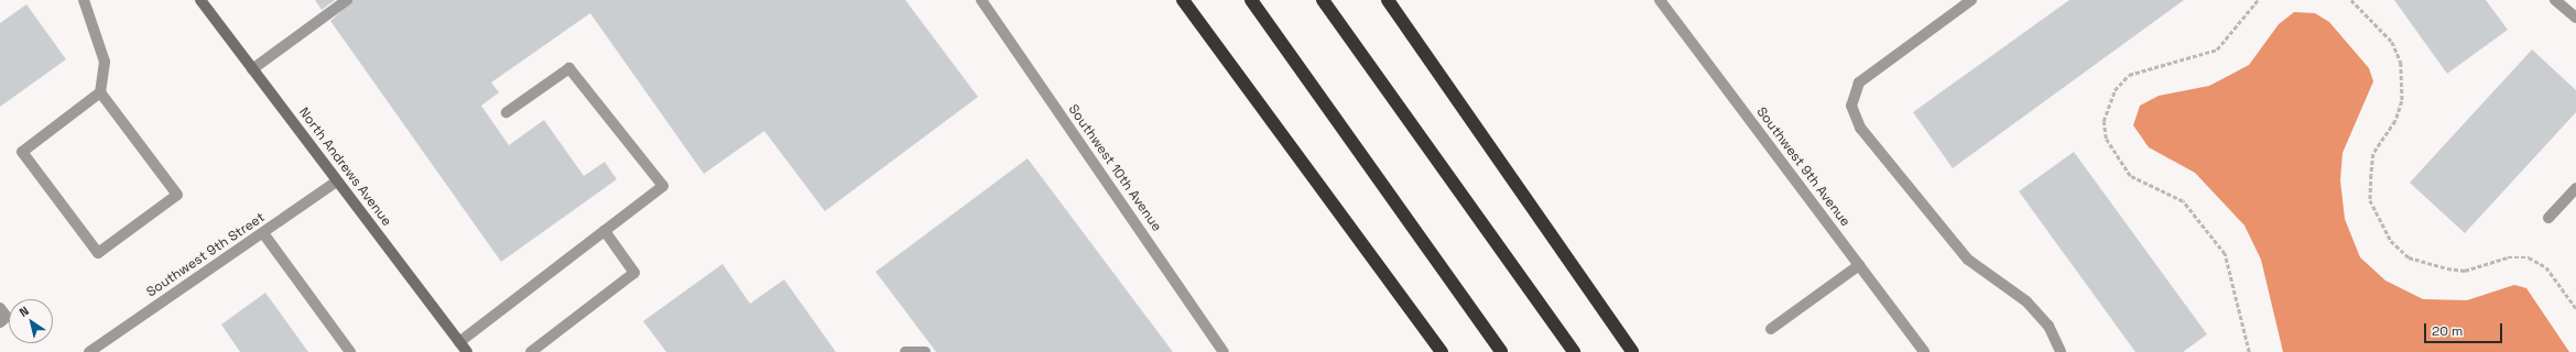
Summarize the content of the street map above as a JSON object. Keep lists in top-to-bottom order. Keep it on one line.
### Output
{"streets":{"main road":["North Andrews Avenue"],"street":["Southwest 9th Avenue","Southwest 10th Avenue","Southwest 9th Street"]},"crossings":[["North Andrews Avenue","Southwest 9th Street"]],"scale_bar":"20 m","north":"top left"}
